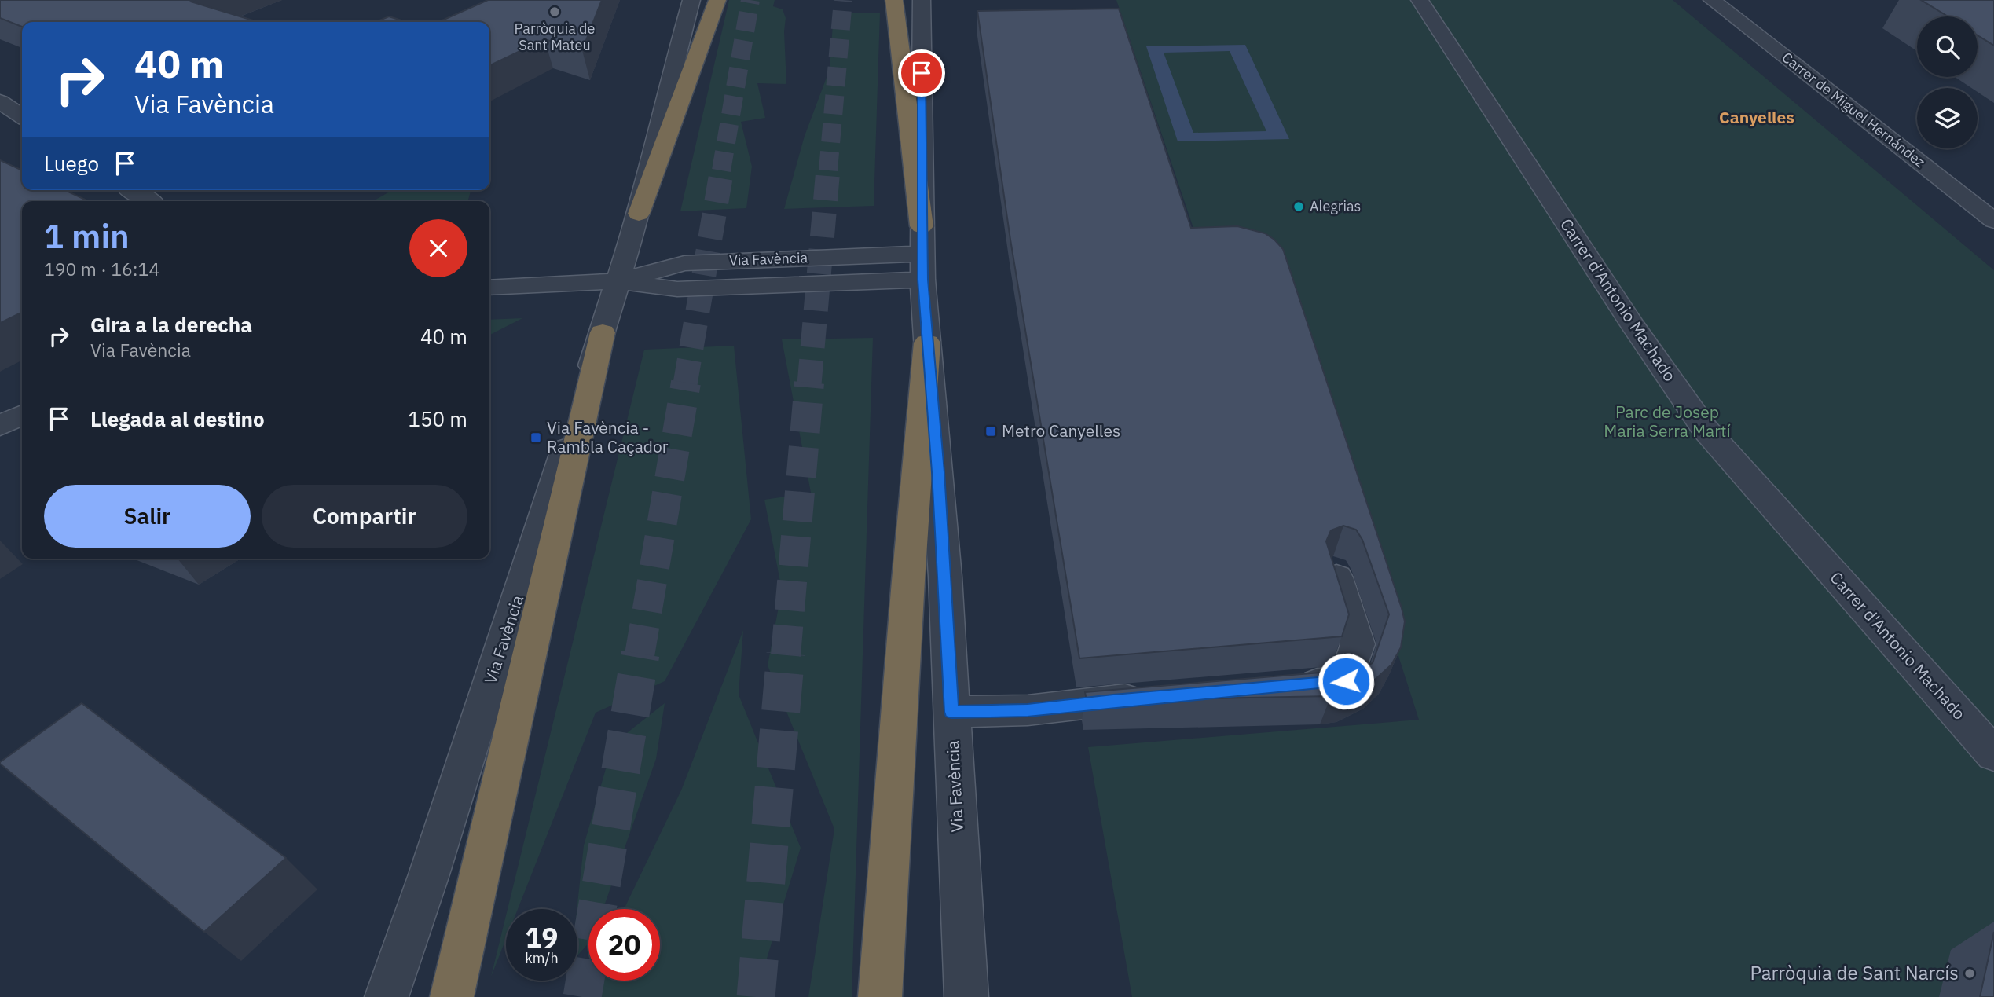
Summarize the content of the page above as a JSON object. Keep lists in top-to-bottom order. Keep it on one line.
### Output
{"streets":{"street":["Carrer de Miguel Hernández","Via Favència","Carrer d'Antonio Machado"]},"districts":["Canyelles"],"parks":["Parc de Josep Maria Serra Martí"],"places":{"other":["Parròquia de Sant Mateu","Alegrias","Parròquia de Sant Narcís"],"transit":["Metro Canyelles","Via Favència - Rambla Caçador"]},"page":{"turn":["40 m","Via Favència"],"then":"Luego","heading":["1 min","190 m · 16:14"],"list":[{"name":"Gira a la derecha","note":"Via Favència","value":"40 m"},{"name":"Llegada al destino","value":"150 m"}],"buttons":["Salir","Compartir"],"speed":"19 km/h","limit":"20"}}
